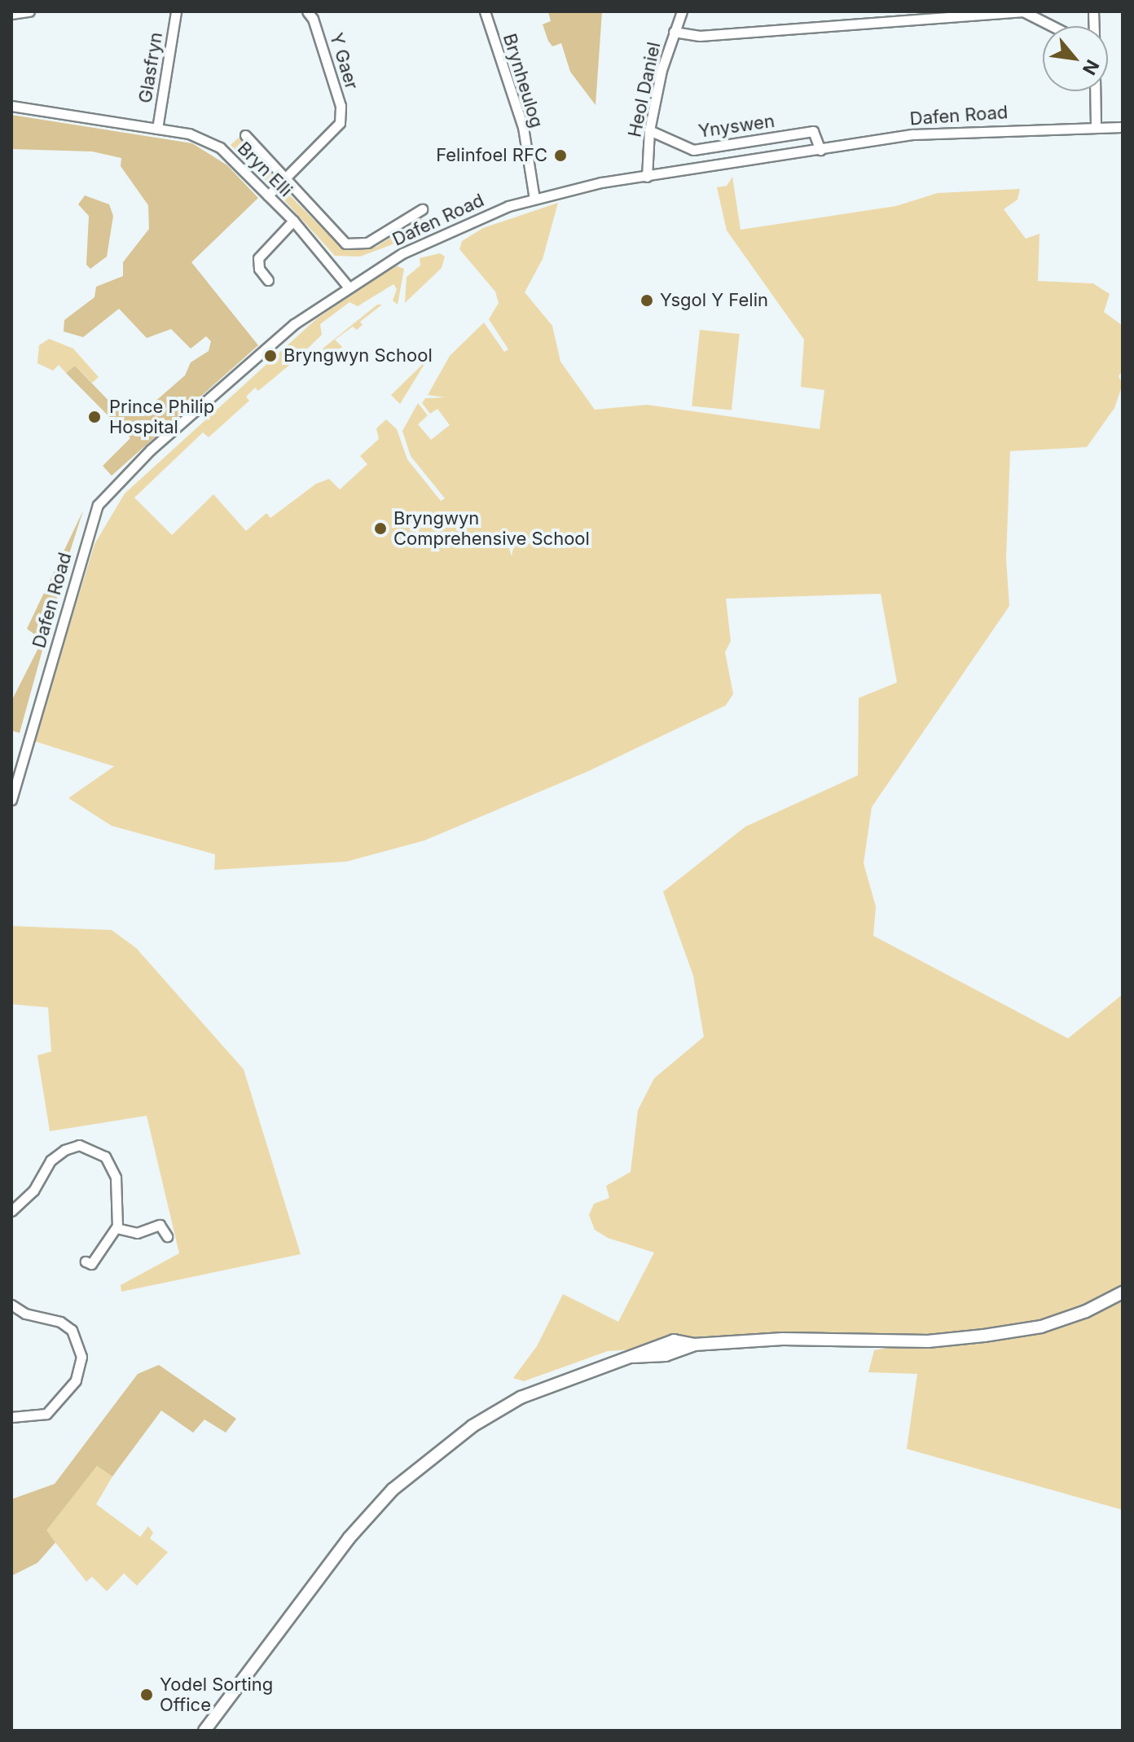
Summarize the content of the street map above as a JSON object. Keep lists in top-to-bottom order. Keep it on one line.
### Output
{"streets":{"street":["Y Gaer","Glasfryn","Brynheulog","Heol Daniel","Dafen Road","Ynyswen","Bryn Elli"]},"crossings":[["Y Gaer","Bryn Elli"],["Glasfryn","Bryn Elli"],["Brynheulog","Dafen Road"],["Heol Daniel","Dafen Road"],["Heol Daniel","Ynyswen"],["Dafen Road","Ynyswen"],["Dafen Road","Bryn Elli"]],"places":["Felinfoel RFC","Ysgol Y Felin","Bryngwyn School","Prince Philip Hospital","Bryngwyn Comprehensive School","Yodel Sorting Office"],"north":"bottom right"}
